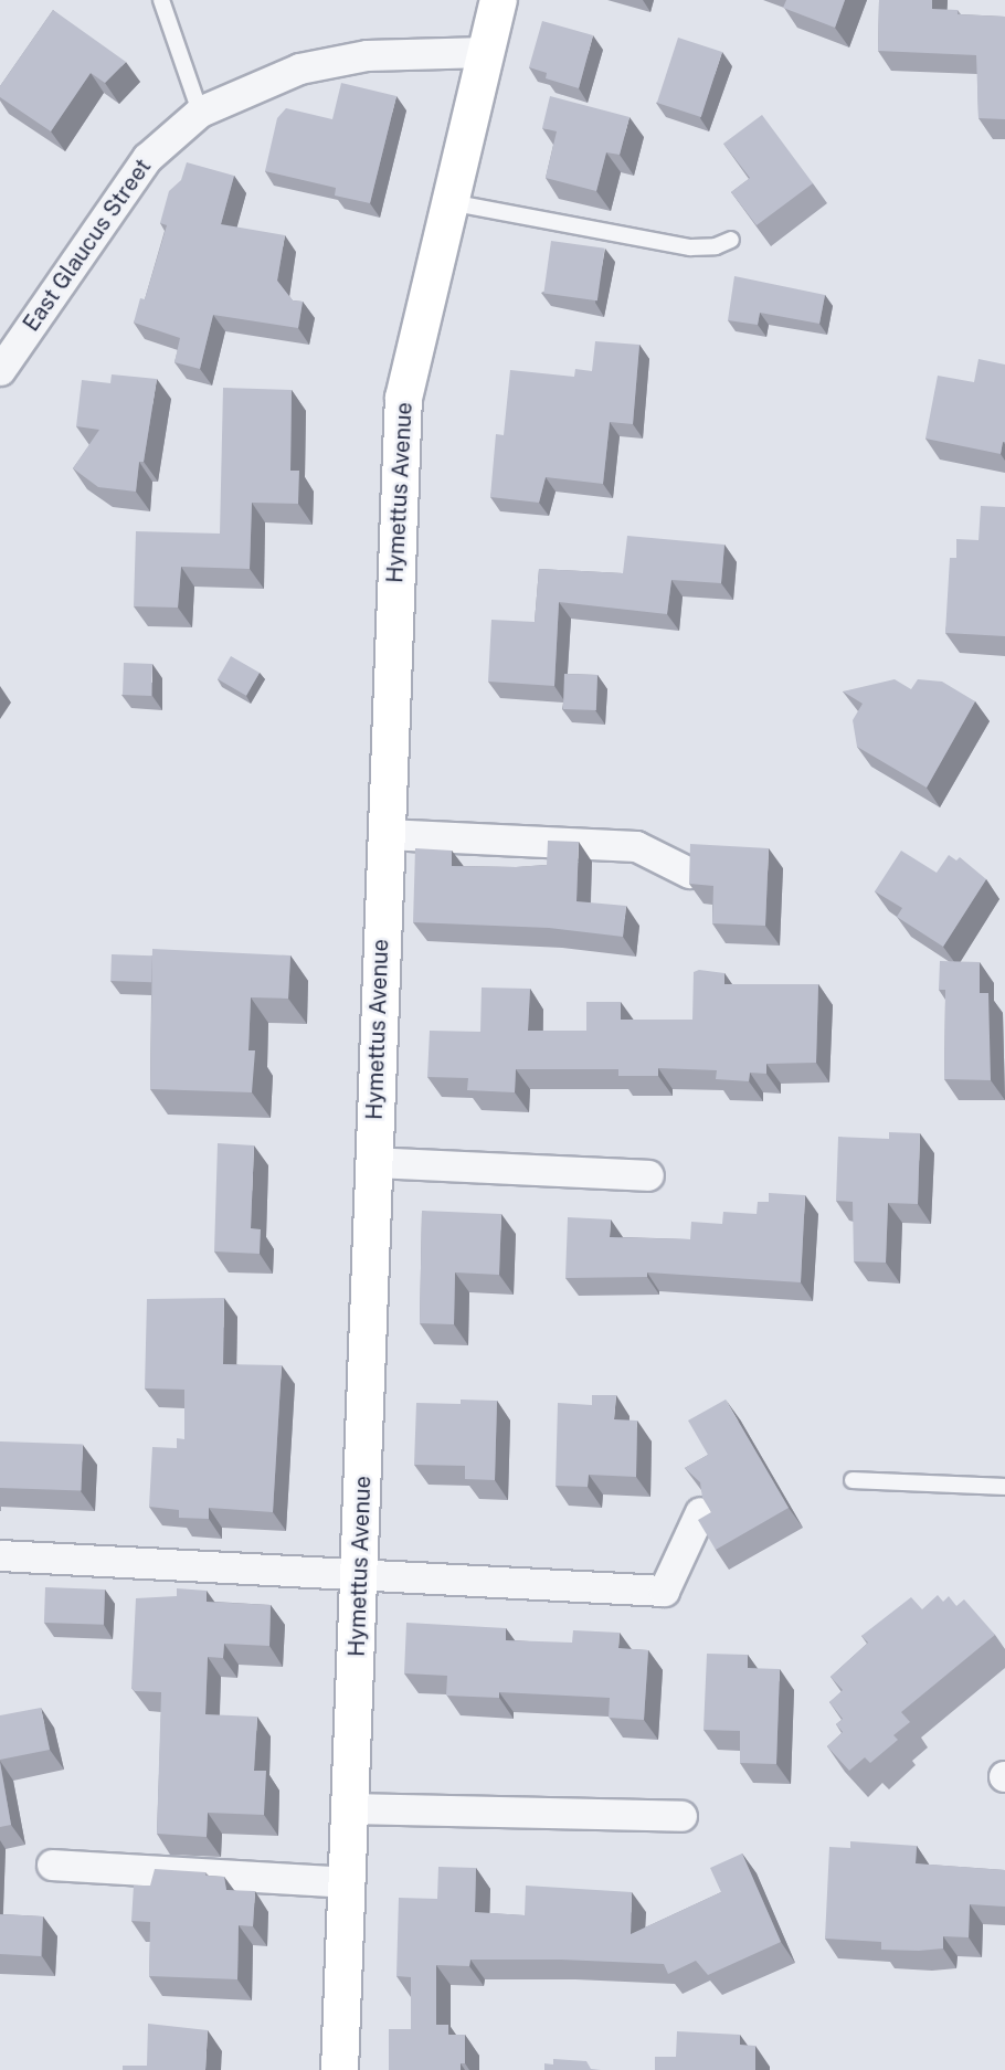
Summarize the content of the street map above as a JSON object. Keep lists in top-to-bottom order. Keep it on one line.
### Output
{"streets":{"street":["East Glaucus Street","Hymettus Avenue"]},"crossings":[["East Glaucus Street","Hymettus Avenue"]]}
